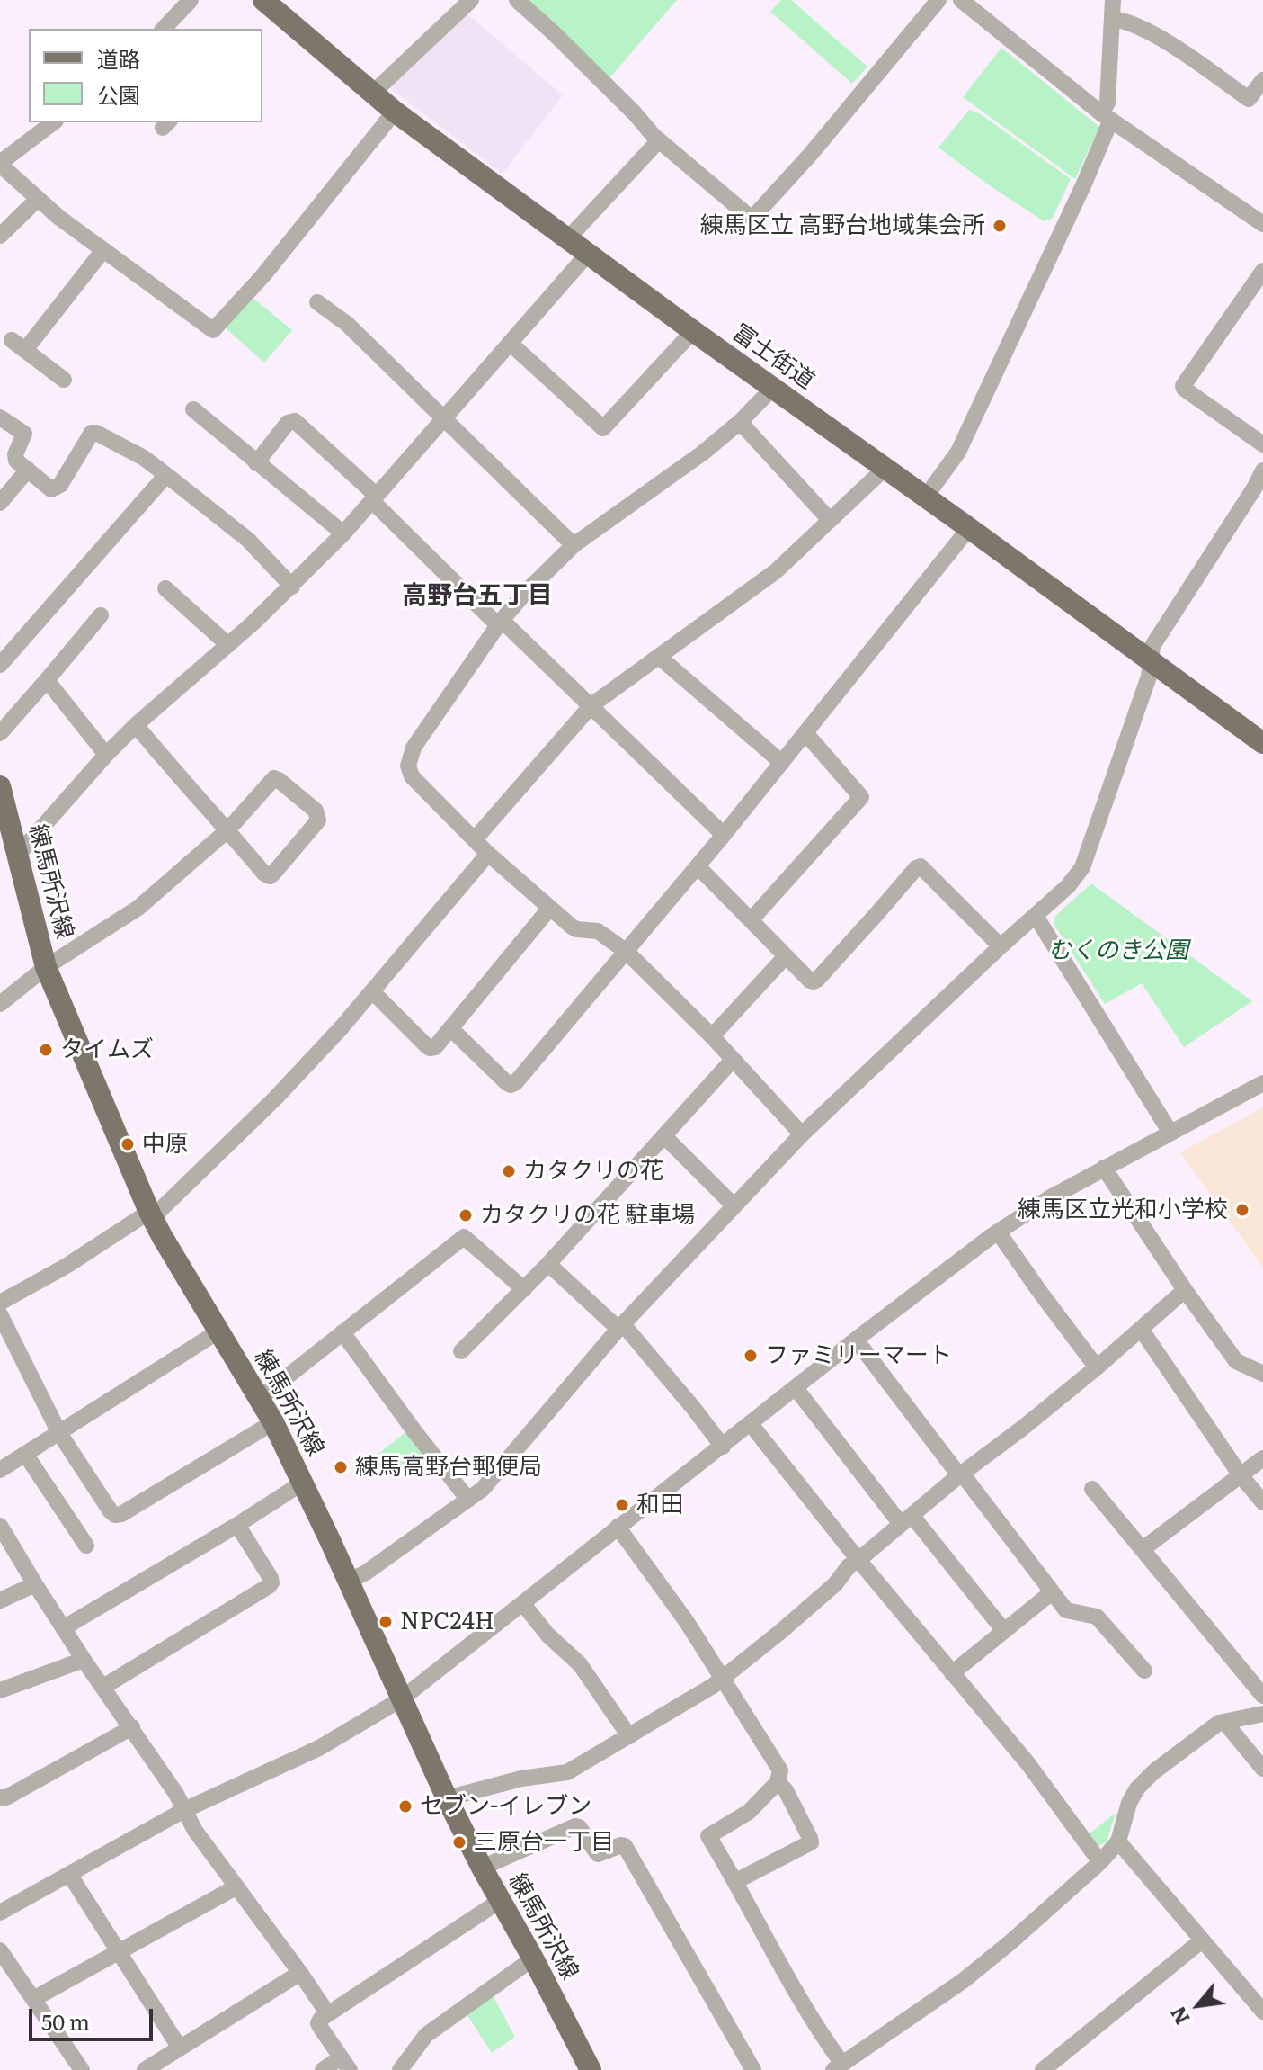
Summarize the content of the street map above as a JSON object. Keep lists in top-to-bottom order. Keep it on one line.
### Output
{"streets":{"main road":["富士街道","練馬所沢線"]},"districts":["高野台五丁目"],"parks":["むくのき公園"],"places":["練馬区立 高野台地域集会所","タイムズ","中原","カタクリの花","練馬区立光和小学校","カタクリの花 駐車場","ファミリーマート","練馬高野台郵便局","和田","NPC24H","セブン-イレブン","三原台一丁目"],"legend":["道路","公園"],"scale_bar":"50 m","north":"bottom left"}
